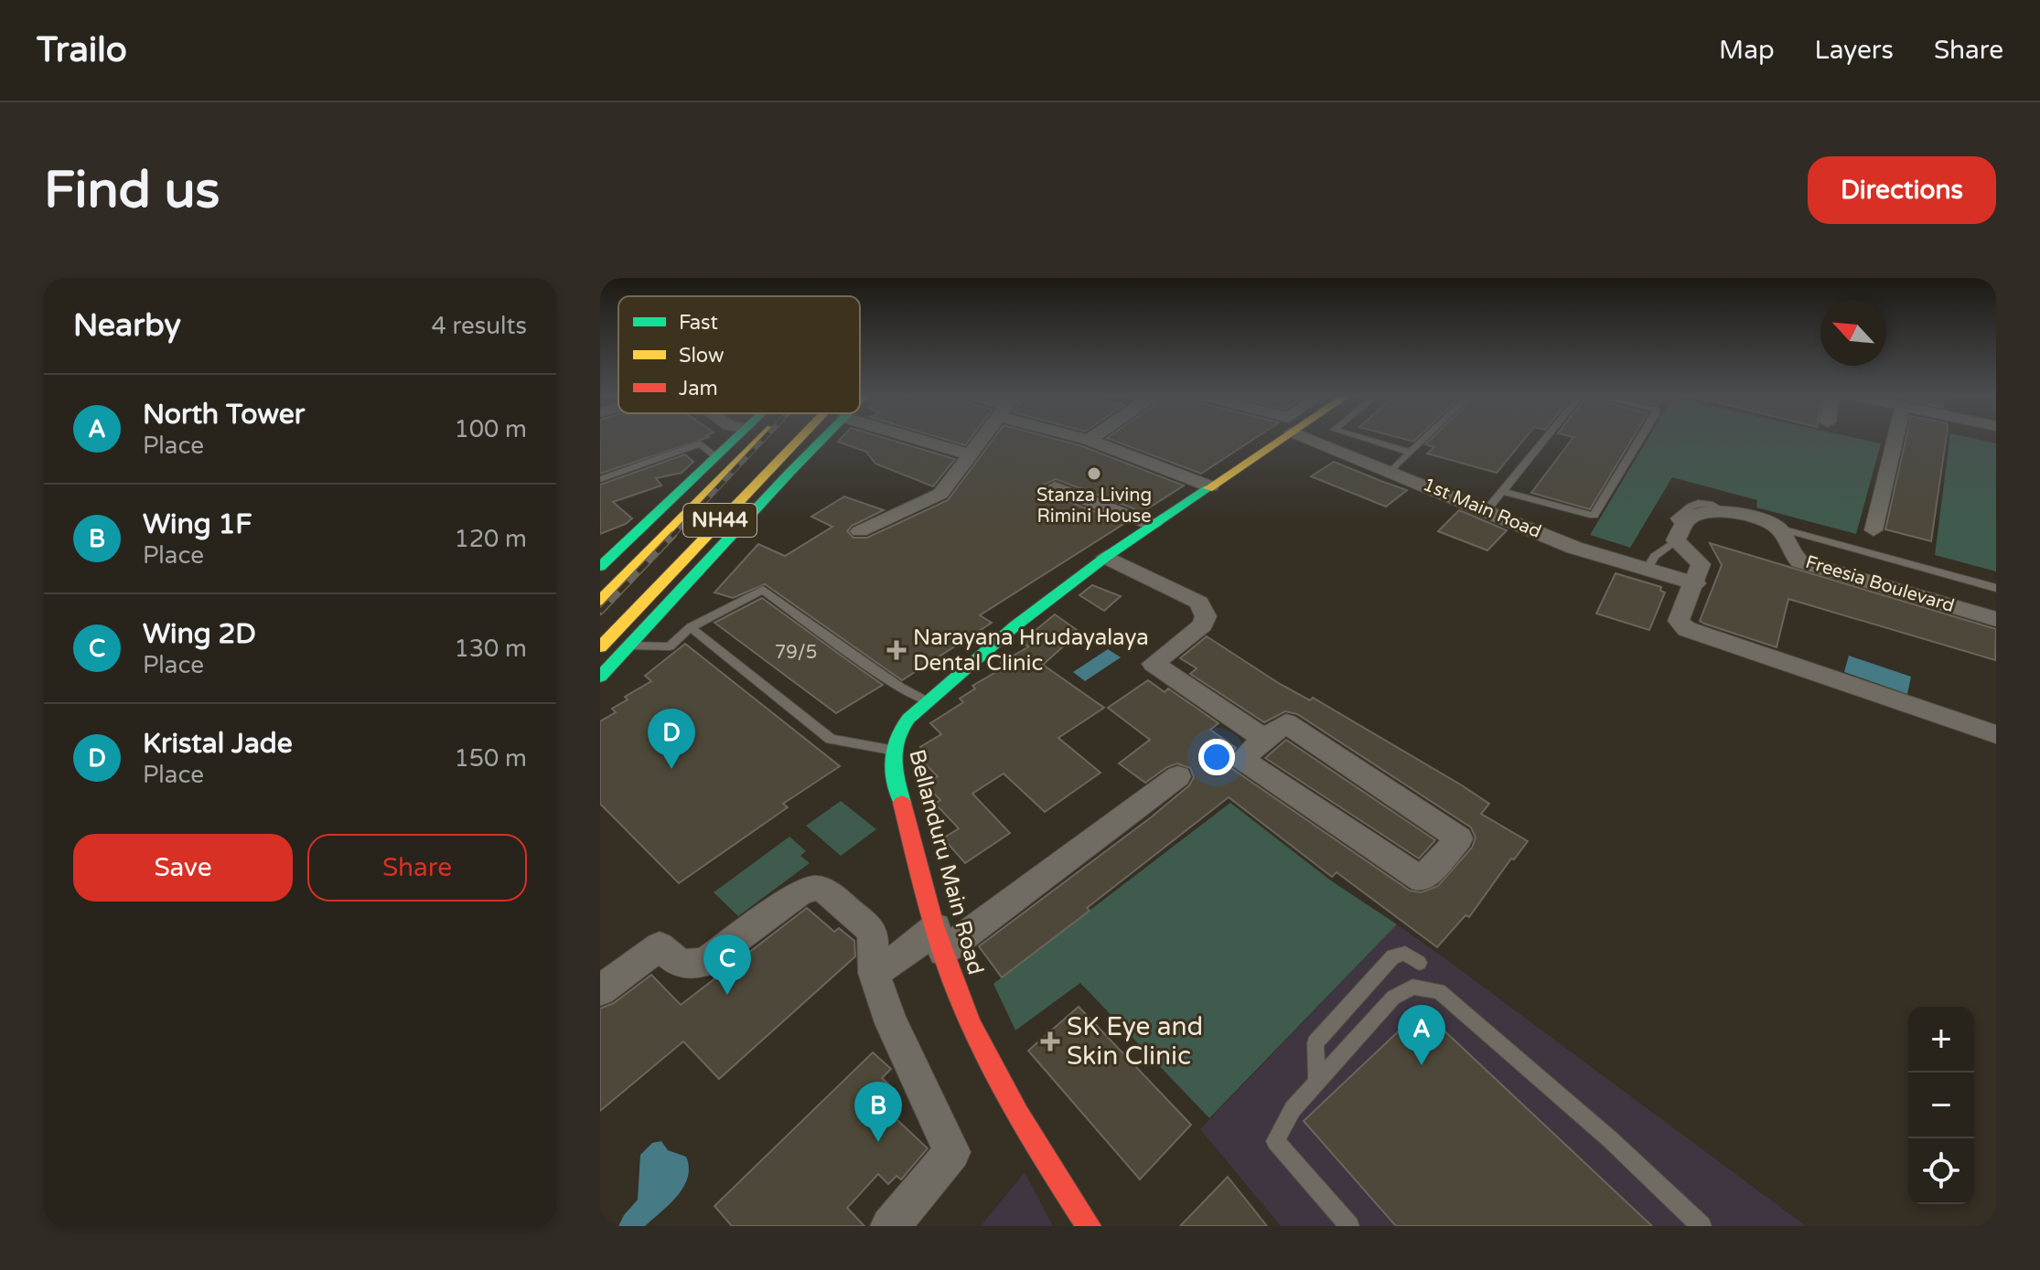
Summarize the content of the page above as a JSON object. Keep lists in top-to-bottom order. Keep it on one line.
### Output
{"streets":{"main road":["NH44","Bellanduru Main Road"],"street":["1st Main Road","Freesia Boulevard"]},"places":{"other":["Stanza Living Rimini House"],"health":["Narayana Hrudayalaya Dental Clinic","SK Eye and Skin Clinic"]},"house_numbers":["79/5"],"legend":["Fast","Slow","Jam"],"north":"top left","page":{"header":"Trailo","nav":["Map","Layers","Share"],"buttons":["Directions",["Save","Share"]],"title":"Find us","heading":["Nearby","4 results"],"list":[{"mark":"A","name":"North Tower","note":"Place","value":"100 m"},{"mark":"B","name":"Wing 1F","note":"Place","value":"120 m"},{"mark":"C","name":"Wing 2D","note":"Place","value":"130 m"},{"mark":"D","name":"Kristal Jade","note":"Place","value":"150 m"}],"pins":["D","C","A","B"],"map_buttons":["+","−"]}}
